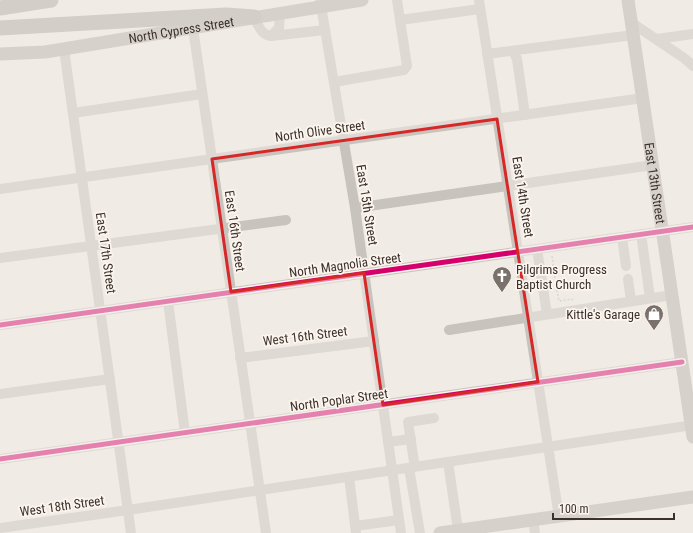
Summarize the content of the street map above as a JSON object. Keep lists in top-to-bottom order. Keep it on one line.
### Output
{"streets":{"main road":["North Cypress Street","East 13th Street"],"street":["North Olive Street","East 14th Street","East 15th Street","East 16th Street","East 17th Street","North Magnolia Street","West 16th Street","North Poplar Street","West 18th Street"]},"crossings":[["North Cypress Street","East 15th Street"],["North Cypress Street","East 16th Street"],["North Cypress Street","East 17th Street"],["North Olive Street","East 13th Street"],["North Olive Street","East 14th Street"],["North Olive Street","East 15th Street"],["North Olive Street","East 16th Street"],["North Olive Street","East 17th Street"],["East 13th Street","North Magnolia Street"],["East 13th Street","North Poplar Street"],["East 13th Street","West 18th Street"],["East 14th Street","North Magnolia Street"],["East 14th Street","North Poplar Street"],["East 14th Street","West 18th Street"],["East 15th Street","North Magnolia Street"],["East 15th Street","West 16th Street"],["East 15th Street","North Poplar Street"],["East 15th Street","West 18th Street"],["East 16th Street","North Magnolia Street"],["East 16th Street","West 16th Street"],["East 16th Street","North Poplar Street"],["East 16th Street","West 18th Street"],["East 17th Street","North Magnolia Street"],["East 17th Street","North Poplar Street"],["East 17th Street","West 18th Street"]],"places":{"church":["Pilgrims Progress Baptist Church"],"shop":["Kittle's Garage"]},"scale_bar":"100 m"}
